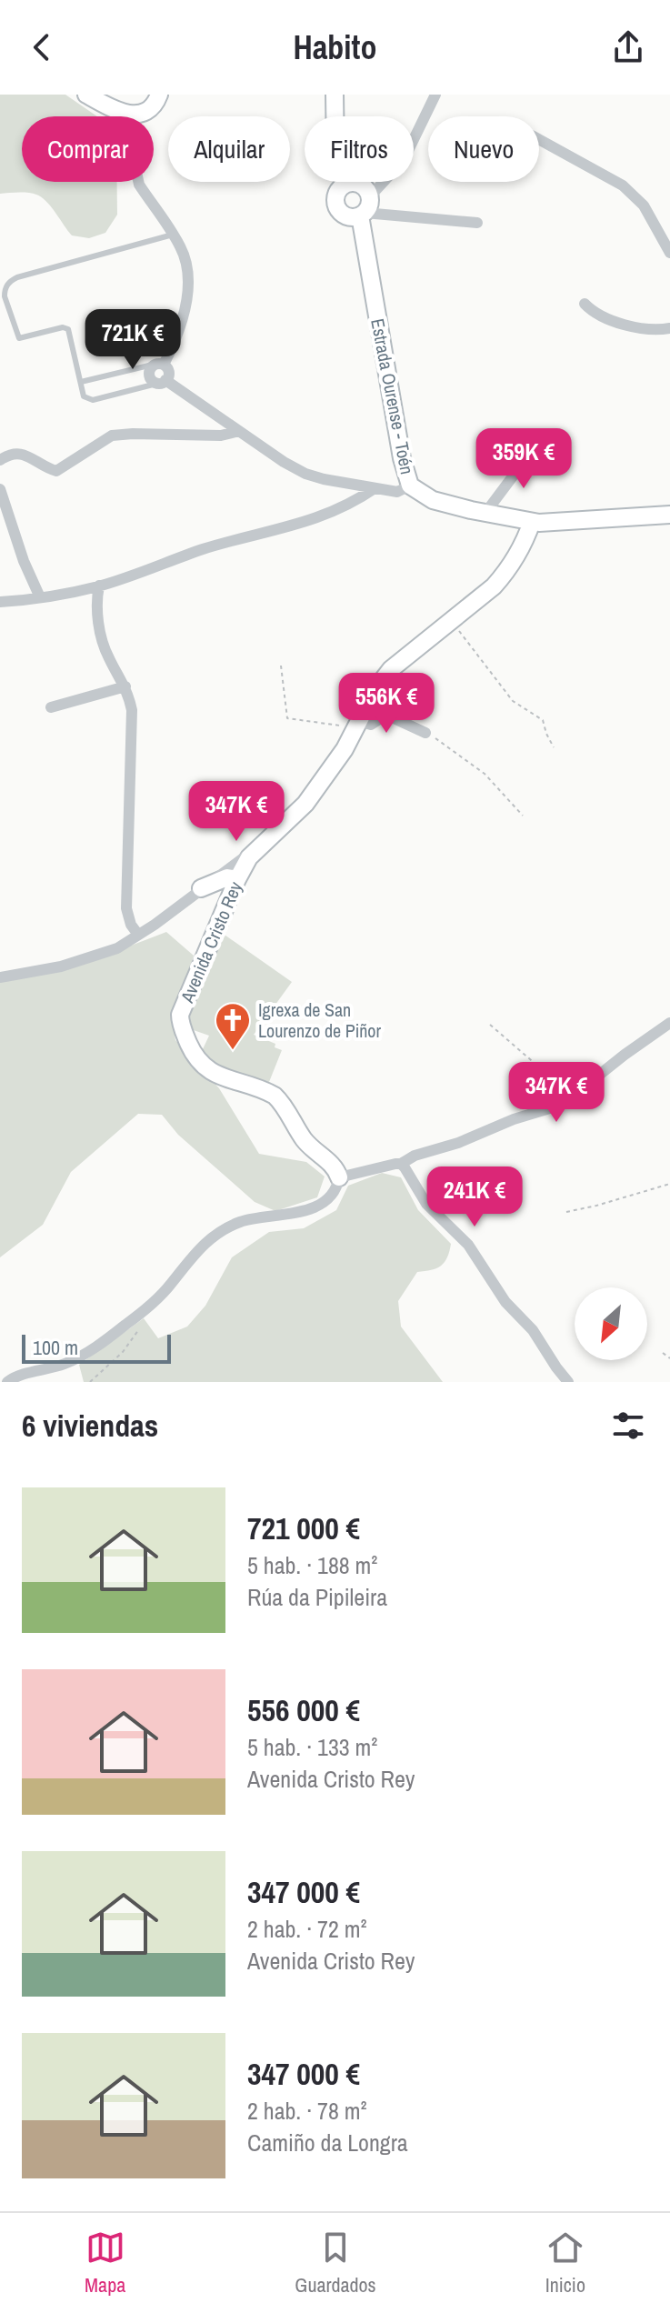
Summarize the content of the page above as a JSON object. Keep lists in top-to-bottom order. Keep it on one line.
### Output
{"streets":{"street":["Estrada Ourense - Toén","Avenida Cristo Rey"]},"crossings":[["Estrada Ourense - Toén","Avenida Cristo Rey"]],"places":{"church":["Igrexa de San Lourenzo de Piñor"]},"scale_bar":"100 m","north":"bottom left","page":{"header":"Habito","chip":["Comprar","Alquilar","Filtros","Nuevo"],"price":["721K €","359K €","556K €","347K €","347K €","241K €"],"scale":"100 m","heading":"6 viviendas","list":[{"name":"721 000 €","note":"5 hab. · 188 m² · Rúa da Pipileira"},{"name":"556 000 €","note":"5 hab. · 133 m² · Avenida Cristo Rey"},{"name":"347 000 €","note":"2 hab. · 72 m² · Avenida Cristo Rey"},{"name":"347 000 €","note":"2 hab. · 78 m² · Camiño da Longra"}],"tabs":["Mapa","Guardados","Inicio"]}}
